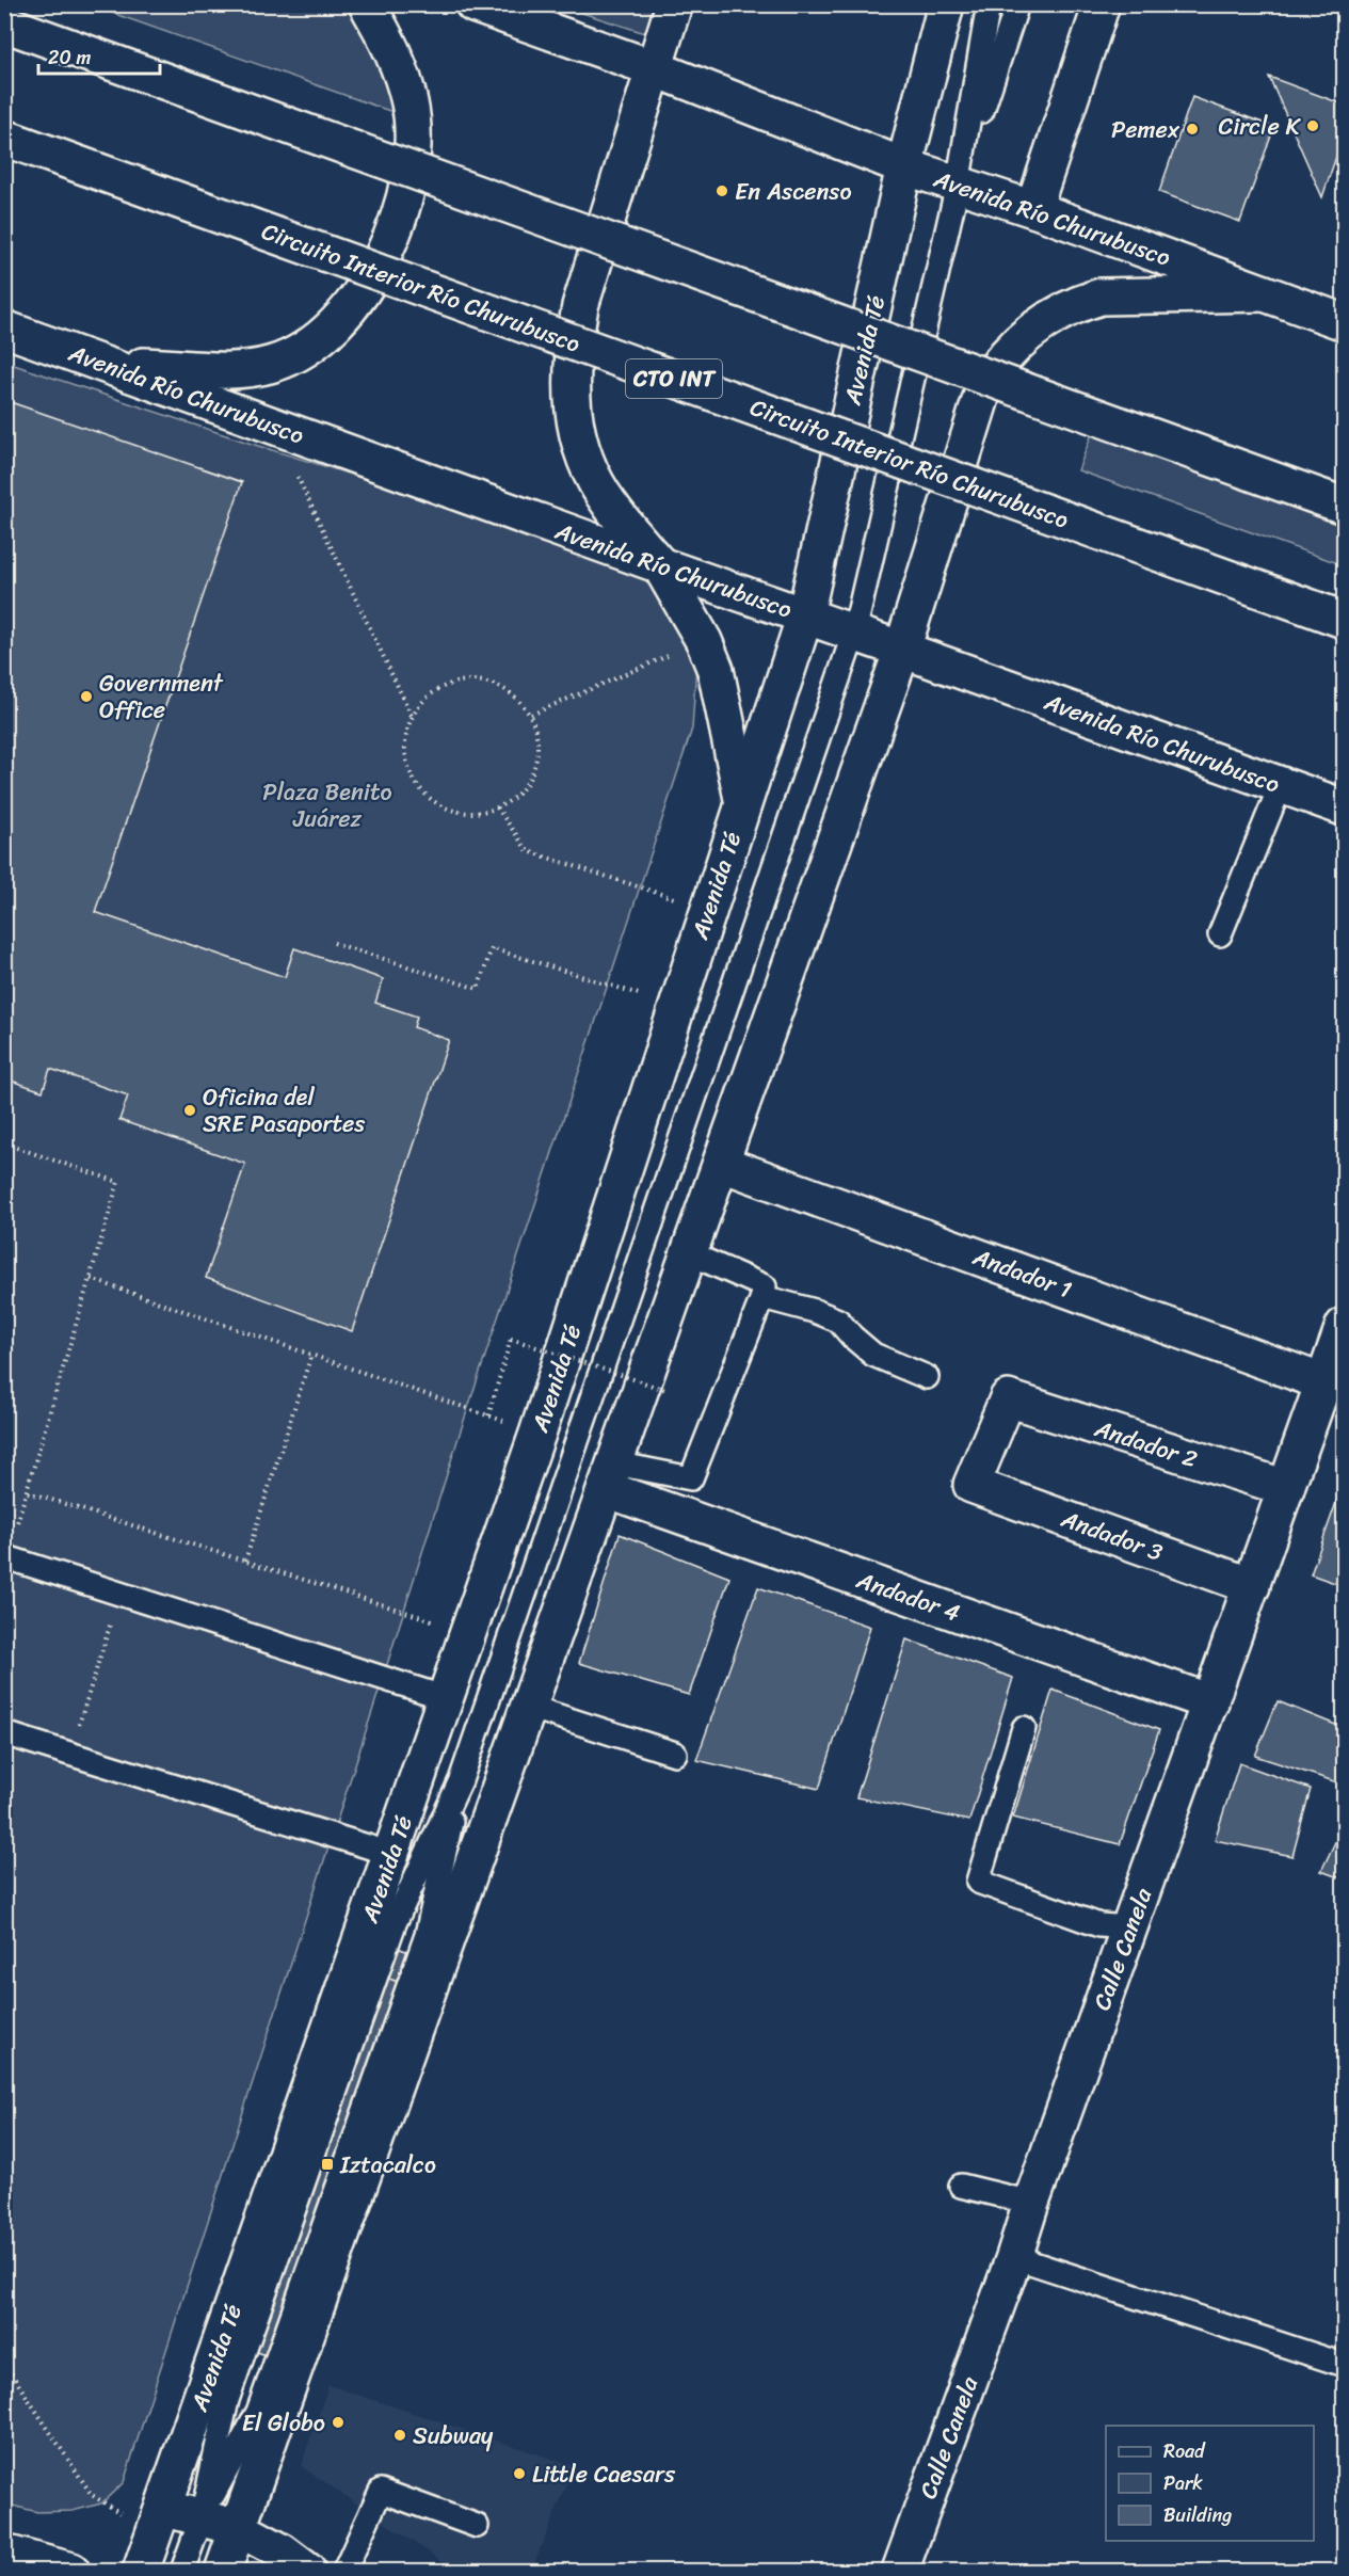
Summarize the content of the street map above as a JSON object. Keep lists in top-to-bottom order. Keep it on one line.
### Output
{"streets":{"main road":["Avenida Río Churubusco","Circuito Interior Río Churubusco","Avenida Té","CTO INT","Andador 1","Andador 2","Andador 3","Andador 4","Calle Canela"]},"crossings":[["Avenida Río Churubusco","Avenida Té"],["Andador 1","Calle Canela"],["Andador 2","Andador 3"],["Andador 2","Calle Canela"],["Andador 3","Calle Canela"],["Andador 4","Calle Canela"]],"parks":["Plaza Benito Juárez"],"places":{"other":["Circle K","Pemex","En Ascenso","Government Office","Oficina del SRE Pasaportes","El Globo","Subway","Little Caesars"],"transit":["Iztacalco"]},"legend":["Road","Park","Building"],"scale_bar":"20 m"}
